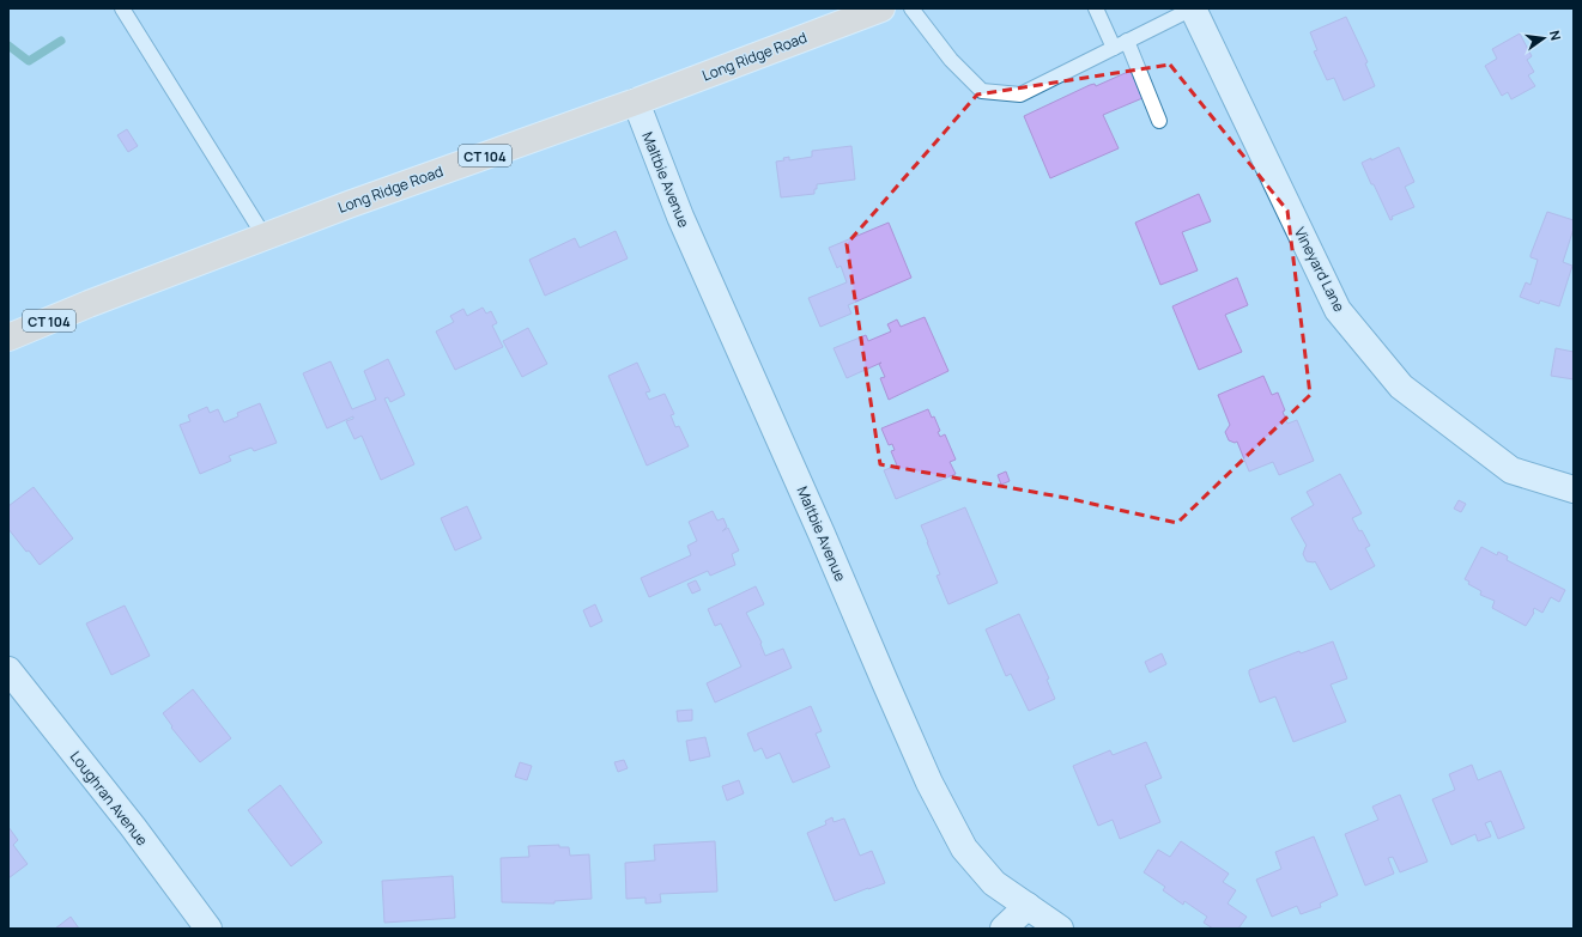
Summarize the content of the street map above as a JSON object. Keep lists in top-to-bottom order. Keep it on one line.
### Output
{"streets":{"main road":["Long Ridge Road","CT 104"],"street":["Maltbie Avenue","Vineyard Lane","Loughran Avenue"]},"crossings":[["Long Ridge Road","Maltbie Avenue"]],"north":"right"}
